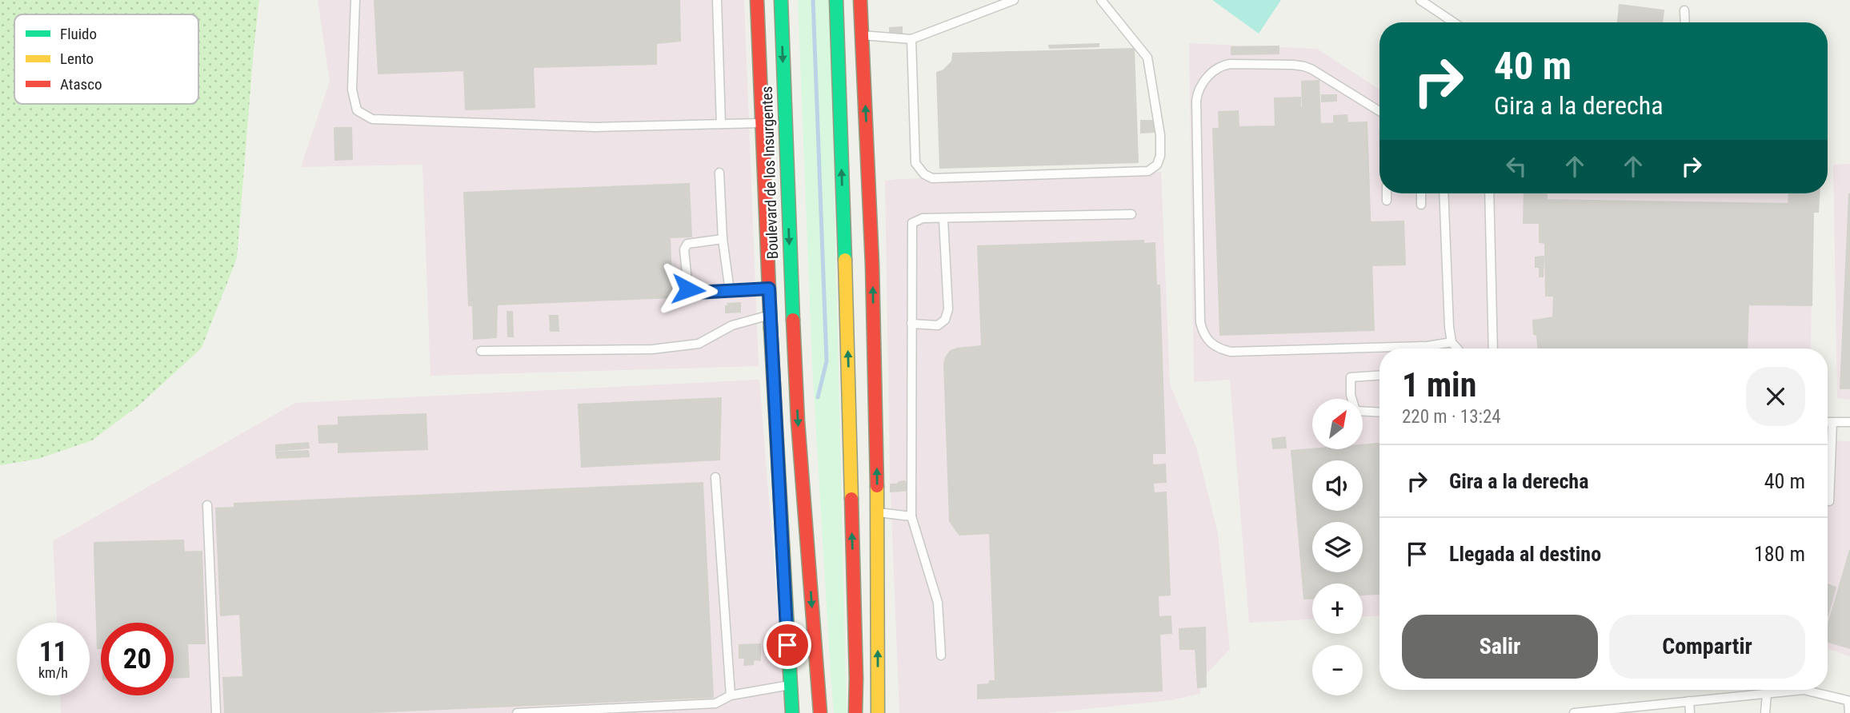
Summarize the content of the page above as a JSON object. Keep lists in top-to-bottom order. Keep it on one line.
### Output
{"streets":{"main road":["Boulevard de los Insurgentes"]},"legend":["Fluido","Lento","Atasco"],"north":"top right","page":{"turn":["40 m","Gira a la derecha"],"heading":["1 min","220 m · 13:24"],"map_buttons":["+","−"],"list":[{"name":"Gira a la derecha","value":"40 m"},{"name":"Llegada al destino","value":"180 m"}],"buttons":["Salir","Compartir"],"speed":"11 km/h","limit":"20"}}
